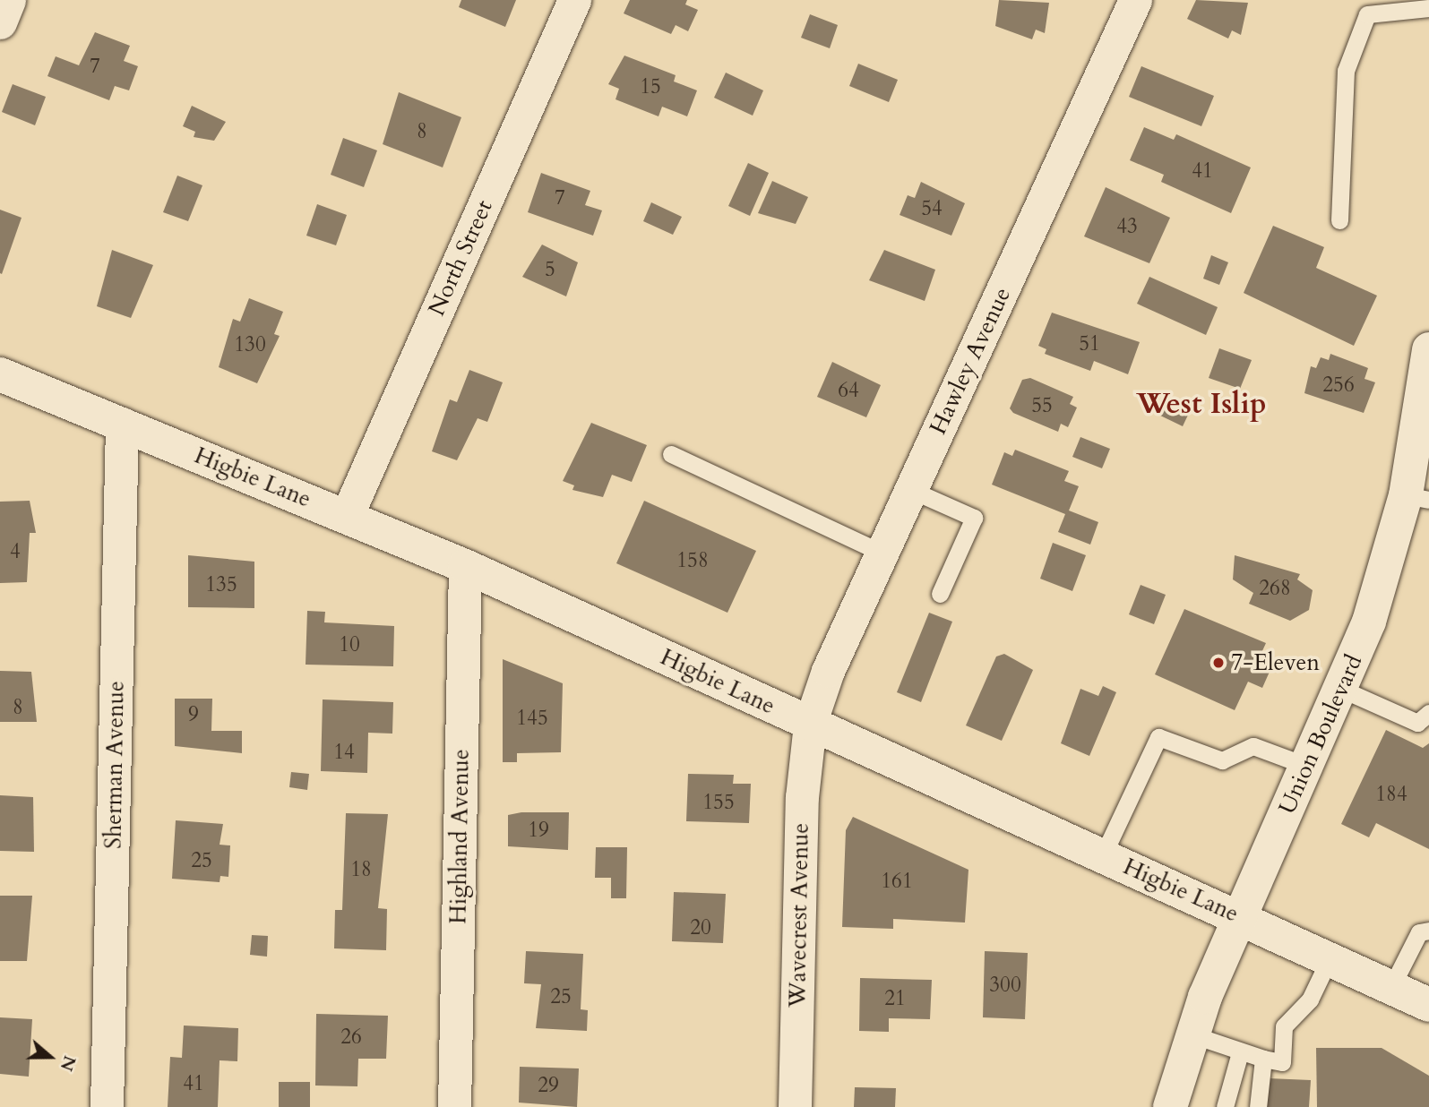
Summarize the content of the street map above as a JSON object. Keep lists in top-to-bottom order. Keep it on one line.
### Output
{"streets":{"main road":["Higbie Lane","Union Boulevard"],"street":["North Street","Hawley Avenue","Sherman Avenue","Highland Avenue","Wavecrest Avenue"]},"crossings":[["North Street","Higbie Lane"],["Hawley Avenue","Higbie Lane"],["Hawley Avenue","Wavecrest Avenue"],["Higbie Lane","Union Boulevard"],["Higbie Lane","Sherman Avenue"],["Higbie Lane","Highland Avenue"],["Higbie Lane","Wavecrest Avenue"]],"districts":["West Islip"],"places":["7-Eleven"],"house_numbers":["7","15","8","41","7","54","43","5","51","130","256","64","55","4","158","135","268","10","8","9","145","14","184","155","19","25","18","161","20","300","25","21","26","41","29"],"north":"right"}
